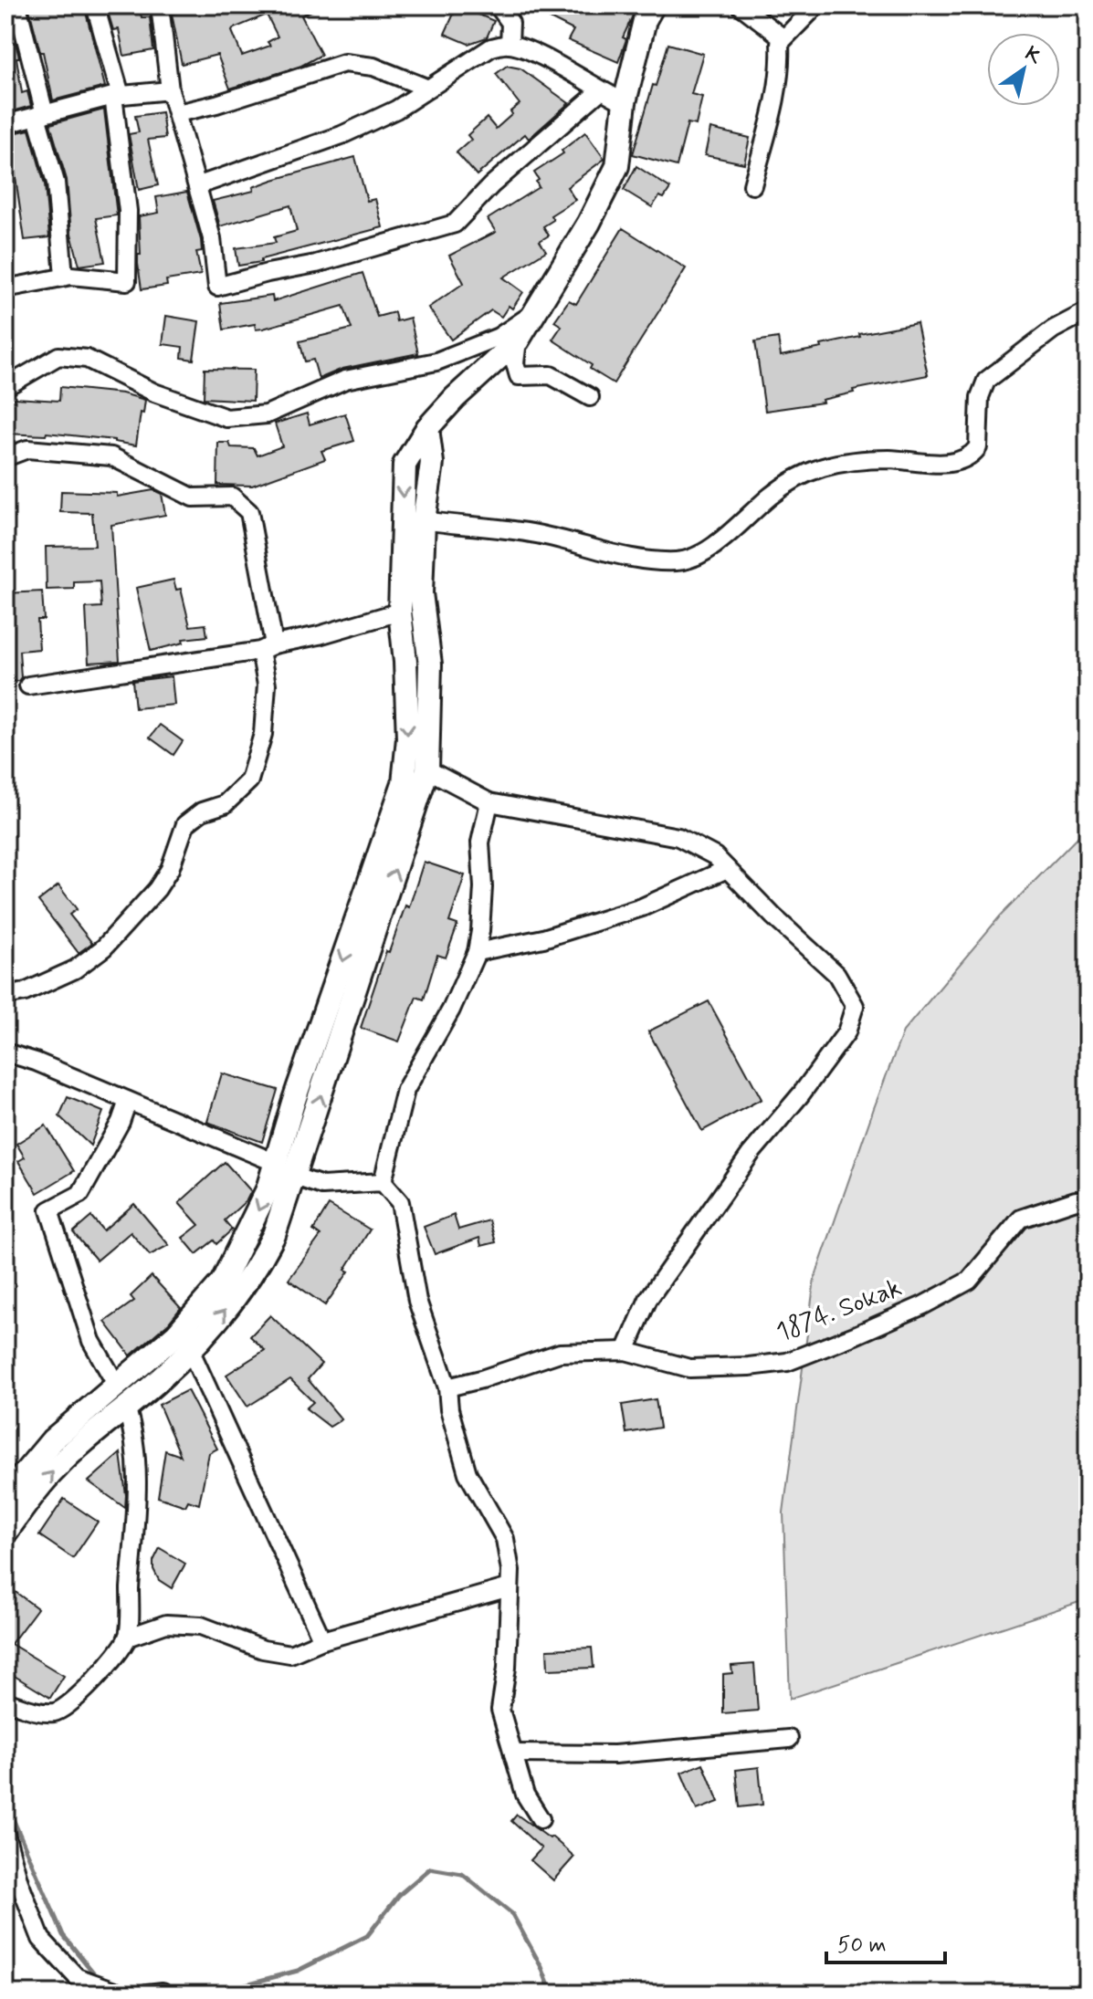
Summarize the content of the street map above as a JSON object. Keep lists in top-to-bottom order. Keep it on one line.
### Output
{"streets":{"street":["1874. Sokak"]},"scale_bar":"50 m","north":"top right"}
